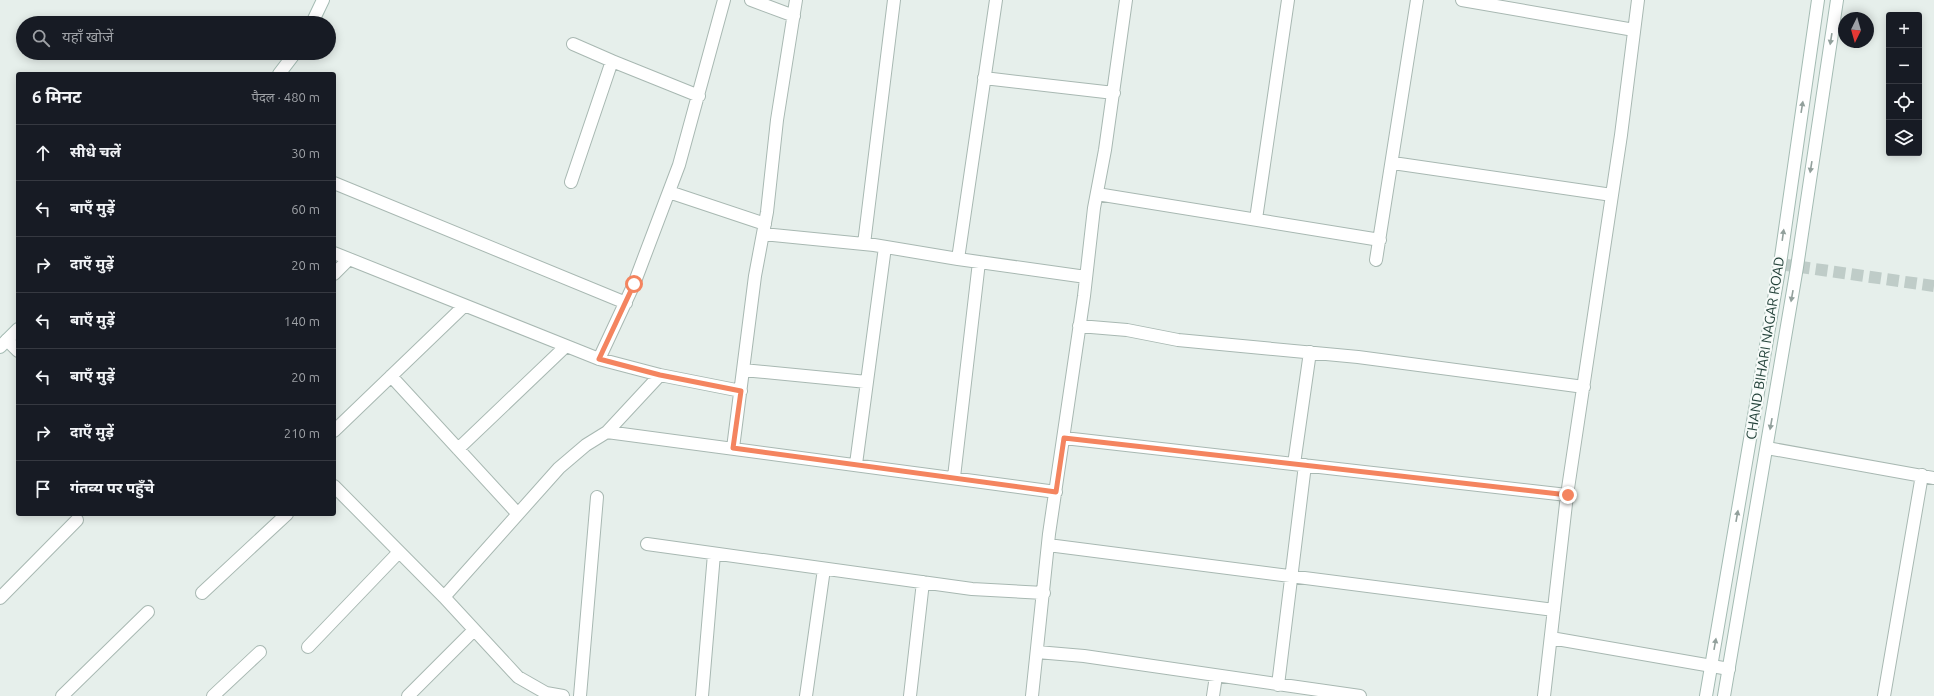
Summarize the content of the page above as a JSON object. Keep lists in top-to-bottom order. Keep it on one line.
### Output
{"streets":{"street":["CHAND BIHARI NAGAR ROAD"]},"north":"bottom","page":{"map_buttons":["+","−"],"search":"यहाँ खोजें","heading":["6 मिनट","पैदल · 480 m"],"list":[["सीधे चलें","30 m"],["बाएँ मुड़ें","60 m"],["दाएँ मुड़ें","20 m"],["बाएँ मुड़ें","140 m"],["बाएँ मुड़ें","20 m"],["दाएँ मुड़ें","210 m"],"गंतव्य पर पहुँचे"]}}
